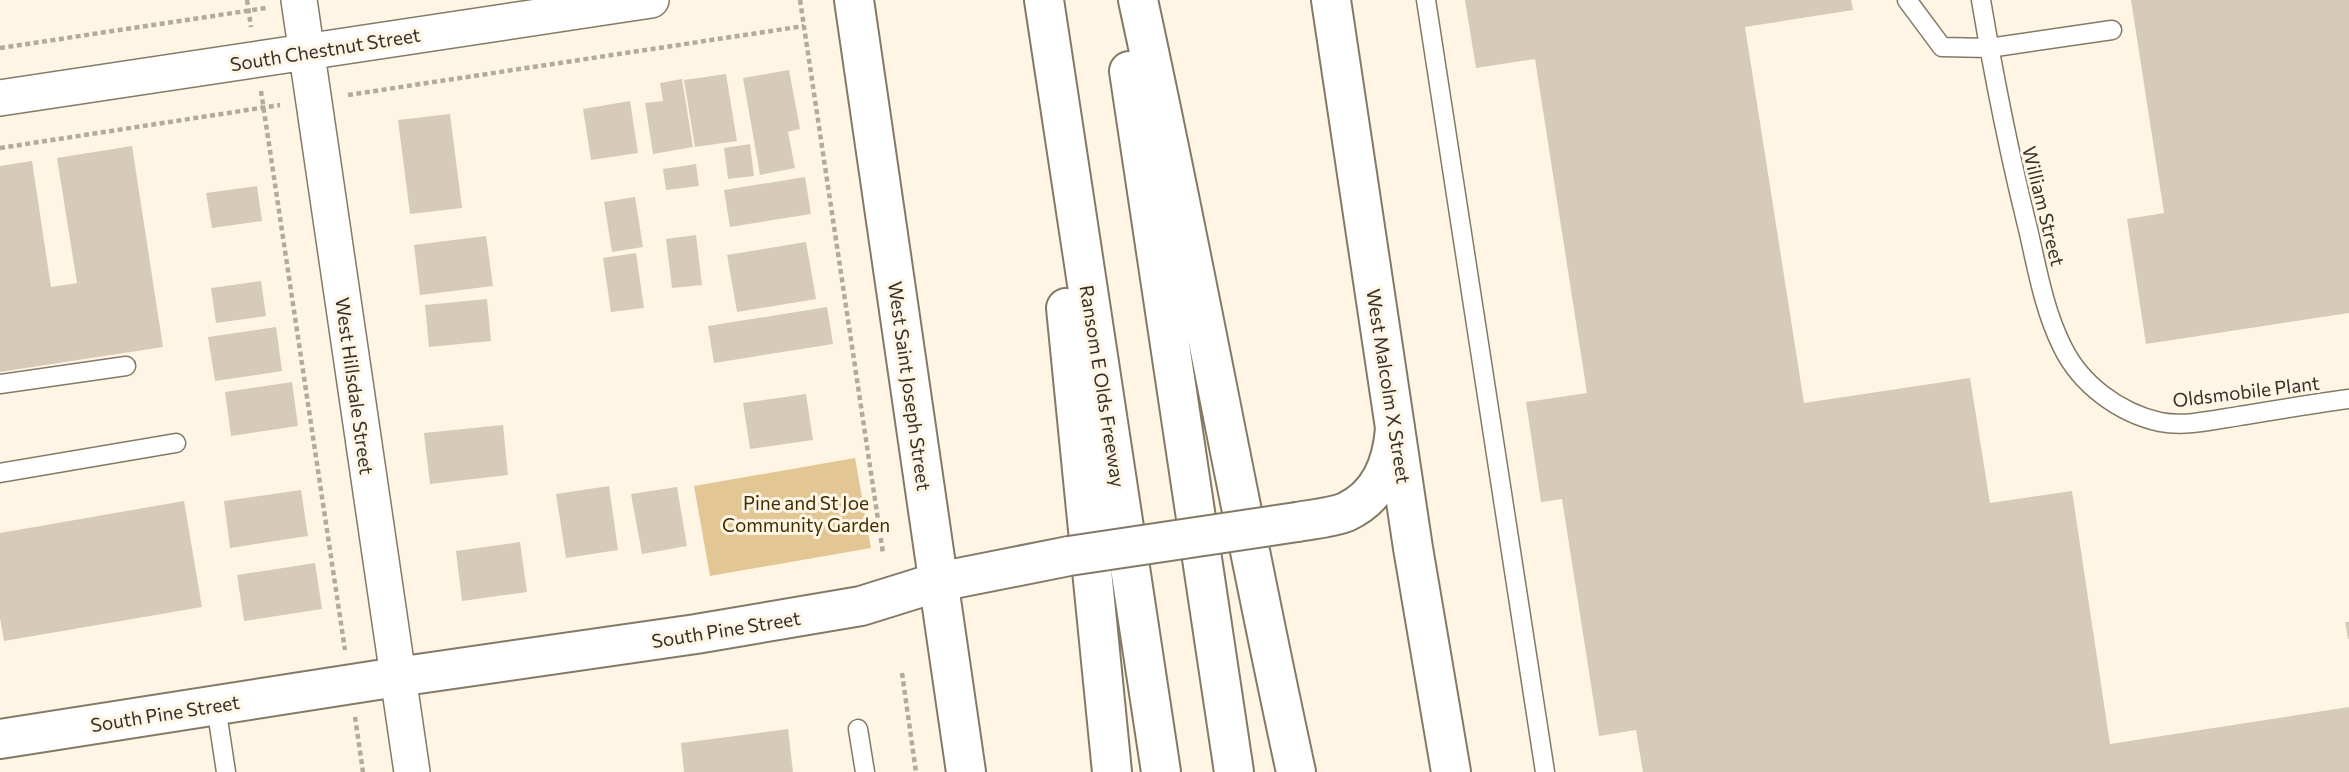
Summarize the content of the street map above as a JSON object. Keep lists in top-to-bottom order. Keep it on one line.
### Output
{"streets":{"main road":["West Saint Joseph Street","Ransom E Olds Freeway","West Malcolm X Street","South Pine Street"],"street":["South Chestnut Street","West Hillsdale Street"],"lane":["William Street","Oldsmobile Plant"]},"crossings":[["South Chestnut Street","West Hillsdale Street"],["William Street","Oldsmobile Plant"],["West Hillsdale Street","South Pine Street"],["West Saint Joseph Street","South Pine Street"],["West Malcolm X Street","South Pine Street"]],"parks":["Pine and St Joe Community Garden"]}
